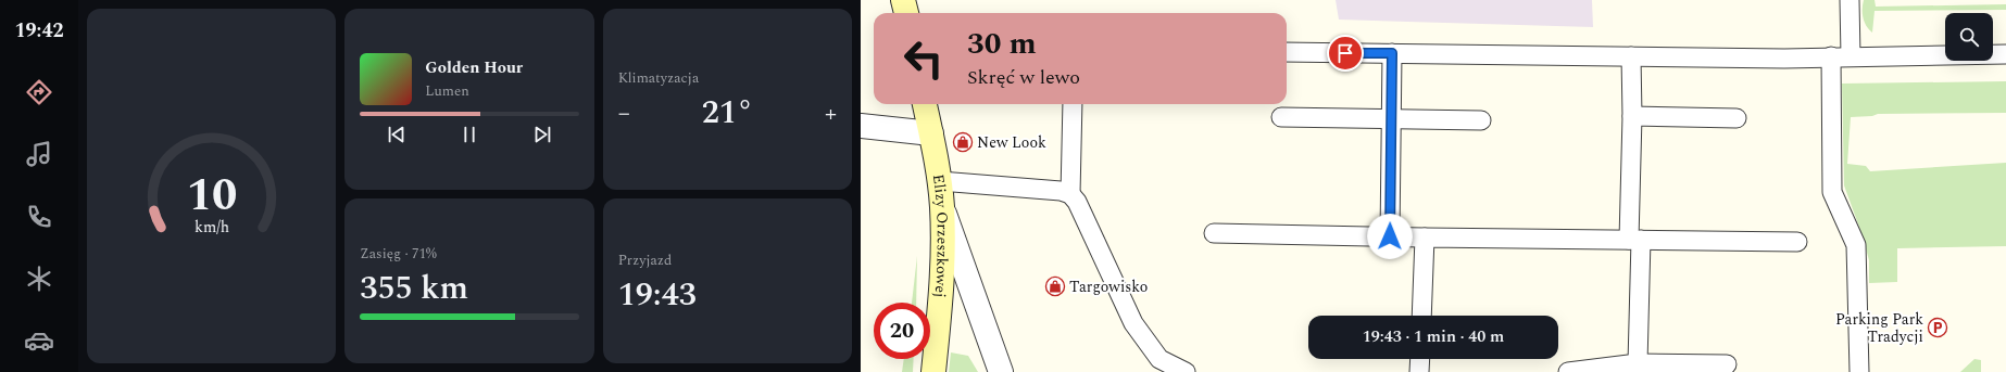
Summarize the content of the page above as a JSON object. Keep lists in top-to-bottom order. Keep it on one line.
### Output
{"streets":{"street":["Elizy Orzeszkowej"]},"places":{"shop":["New Look","Targowisko"],"parking":["Parking Park Tradycji"]},"page":{"tabs":"19:42","tile":["Klimatyzacja",["Zasięg · 71%","355 km"],["Przyjazd","19:43"]],"turn":["30 m","Skręć w lewo"],"song":["Golden Hour","Lumen"],"heat":["−","21°","+"],"limit":"20","trip":"19:43 · 1 min · 40 m","gauge":["10","km/h"]}}
